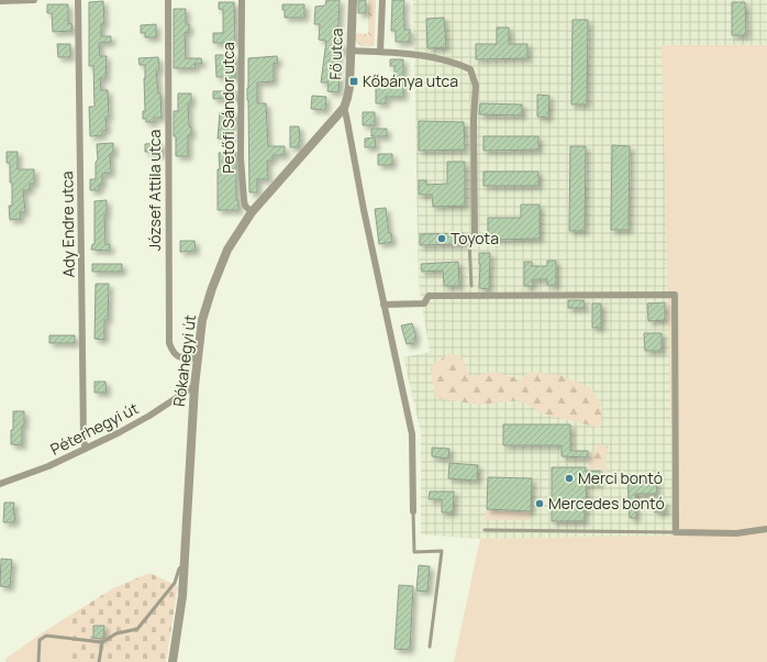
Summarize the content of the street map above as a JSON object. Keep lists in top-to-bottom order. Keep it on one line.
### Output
{"streets":{"street":["Fő utca","Petőfi Sándor utca","József Attila utca","Ady Endre utca","Rókahegyi út","Péterhegyi út"]},"crossings":[["Fő utca","Rókahegyi út"],["Petőfi Sándor utca","Rókahegyi út"],["József Attila utca","Rókahegyi út"],["Ady Endre utca","Péterhegyi út"],["Rókahegyi út","Péterhegyi út"]],"places":{"transit":["Kőbánya utca"],"other":["Toyota","Merci bontó","Mercedes bontó"]}}
